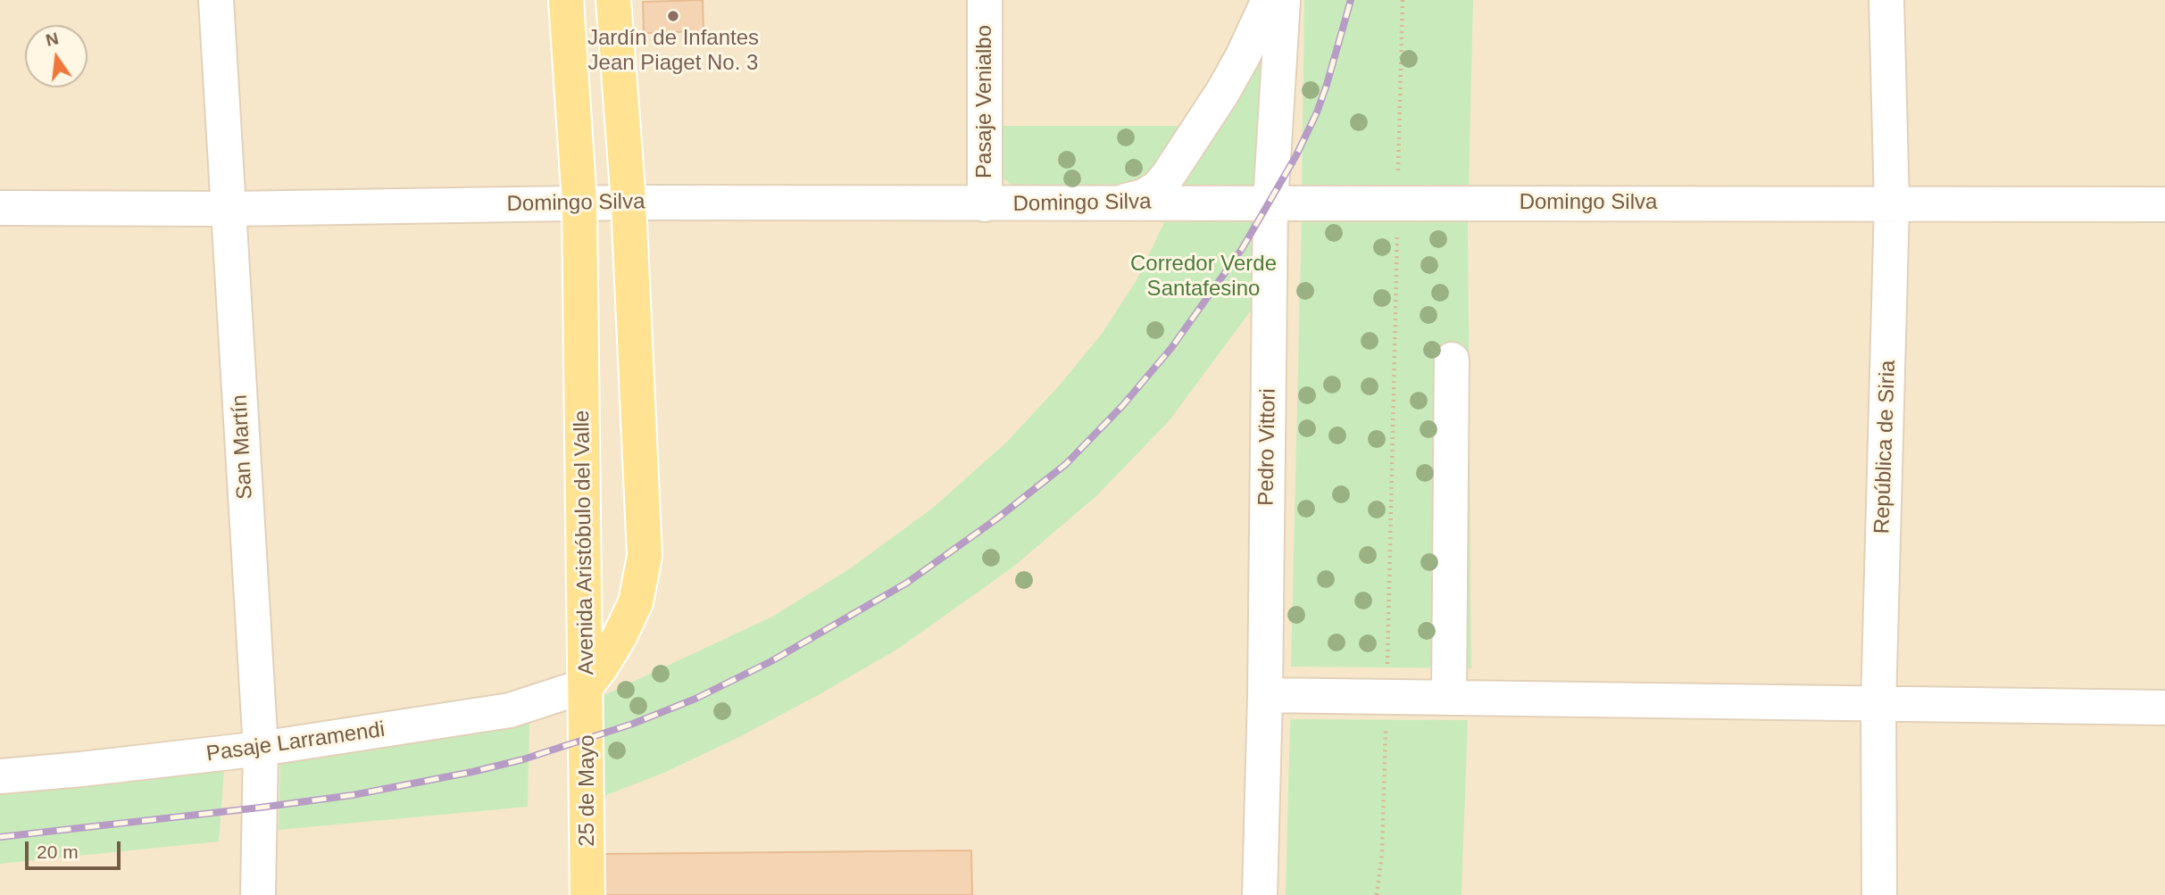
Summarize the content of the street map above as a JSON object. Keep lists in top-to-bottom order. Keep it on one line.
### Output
{"streets":{"main road":["Avenida Aristóbulo del Valle","25 de Mayo"],"street":["Pasaje Venialbo","Domingo Silva","San Martín","Pedro Vittori","República de Siria","Pasaje Larramendi"]},"crossings":[["Pasaje Venialbo","Domingo Silva"],["Domingo Silva","San Martín"],["Domingo Silva","Pedro Vittori"],["Domingo Silva","República de Siria"],["Domingo Silva","Avenida Aristóbulo del Valle"],["San Martín","Pasaje Larramendi"],["Avenida Aristóbulo del Valle","Pasaje Larramendi"],["Avenida Aristóbulo del Valle","25 de Mayo"],["Pasaje Larramendi","25 de Mayo"]],"parks":["Corredor Verde Santafesino"],"places":["Jardín de Infantes Jean Piaget No. 3"],"scale_bar":"20 m","north":"top"}
